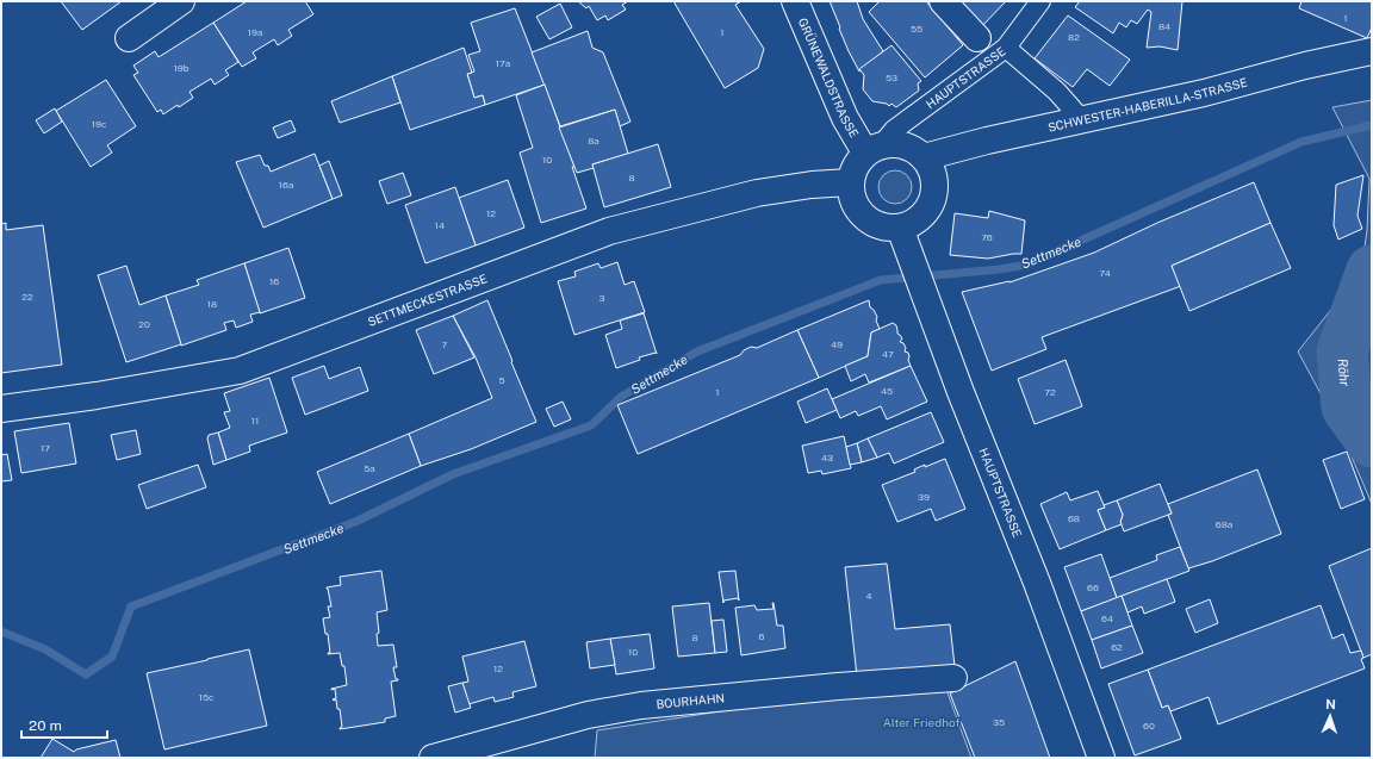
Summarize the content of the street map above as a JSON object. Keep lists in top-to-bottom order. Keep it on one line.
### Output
{"streets":{"street":["GRÜNEWALDSTRASSE","HAUPTSTRASSE","SCHWESTER-HABERILLA-STRASSE","SETTMECKESTRASSE","BOURHAHN"]},"crossings":[["GRÜNEWALDSTRASSE","HAUPTSTRASSE"],["GRÜNEWALDSTRASSE","SCHWESTER-HABERILLA-STRASSE"],["GRÜNEWALDSTRASSE","SETTMECKESTRASSE"],["HAUPTSTRASSE","SCHWESTER-HABERILLA-STRASSE"],["HAUPTSTRASSE","SETTMECKESTRASSE"],["SCHWESTER-HABERILLA-STRASSE","SETTMECKESTRASSE"]],"water":["Settmecke","Röhr"],"parks":["Alter Friedhof"],"house_numbers":["1","84","55","19a","1","82","17a","19b","53","19c","8a","10","8","16a","12","14","76","74","16","22","3","18","20","7","49","47","5","45","1","72","11","17","43","5a","39","68","68a","66","4","64","6","8","62","10","12","15c","35","60"],"scale_bar":"20 m","north":"top"}
